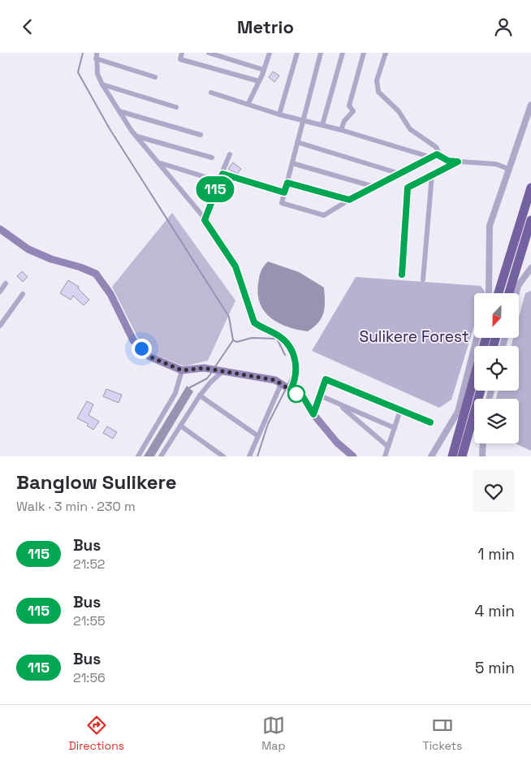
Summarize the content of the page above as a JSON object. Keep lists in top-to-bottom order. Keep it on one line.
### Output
{"parks":["Sulikere Forest"],"lines":["bus line 115"],"north":"bottom","page":{"header":"Metrio","on_map":"115","heading":["Banglow Sulikere","Walk · 3 min · 230 m"],"list":[{"mark":"115","name":"Bus","note":"21:52","value":"1 min"},{"mark":"115","name":"Bus","note":"21:55","value":"4 min"},{"mark":"115","name":"Bus","note":"21:56","value":"5 min"}],"tabs":["Directions","Map","Tickets"]}}
